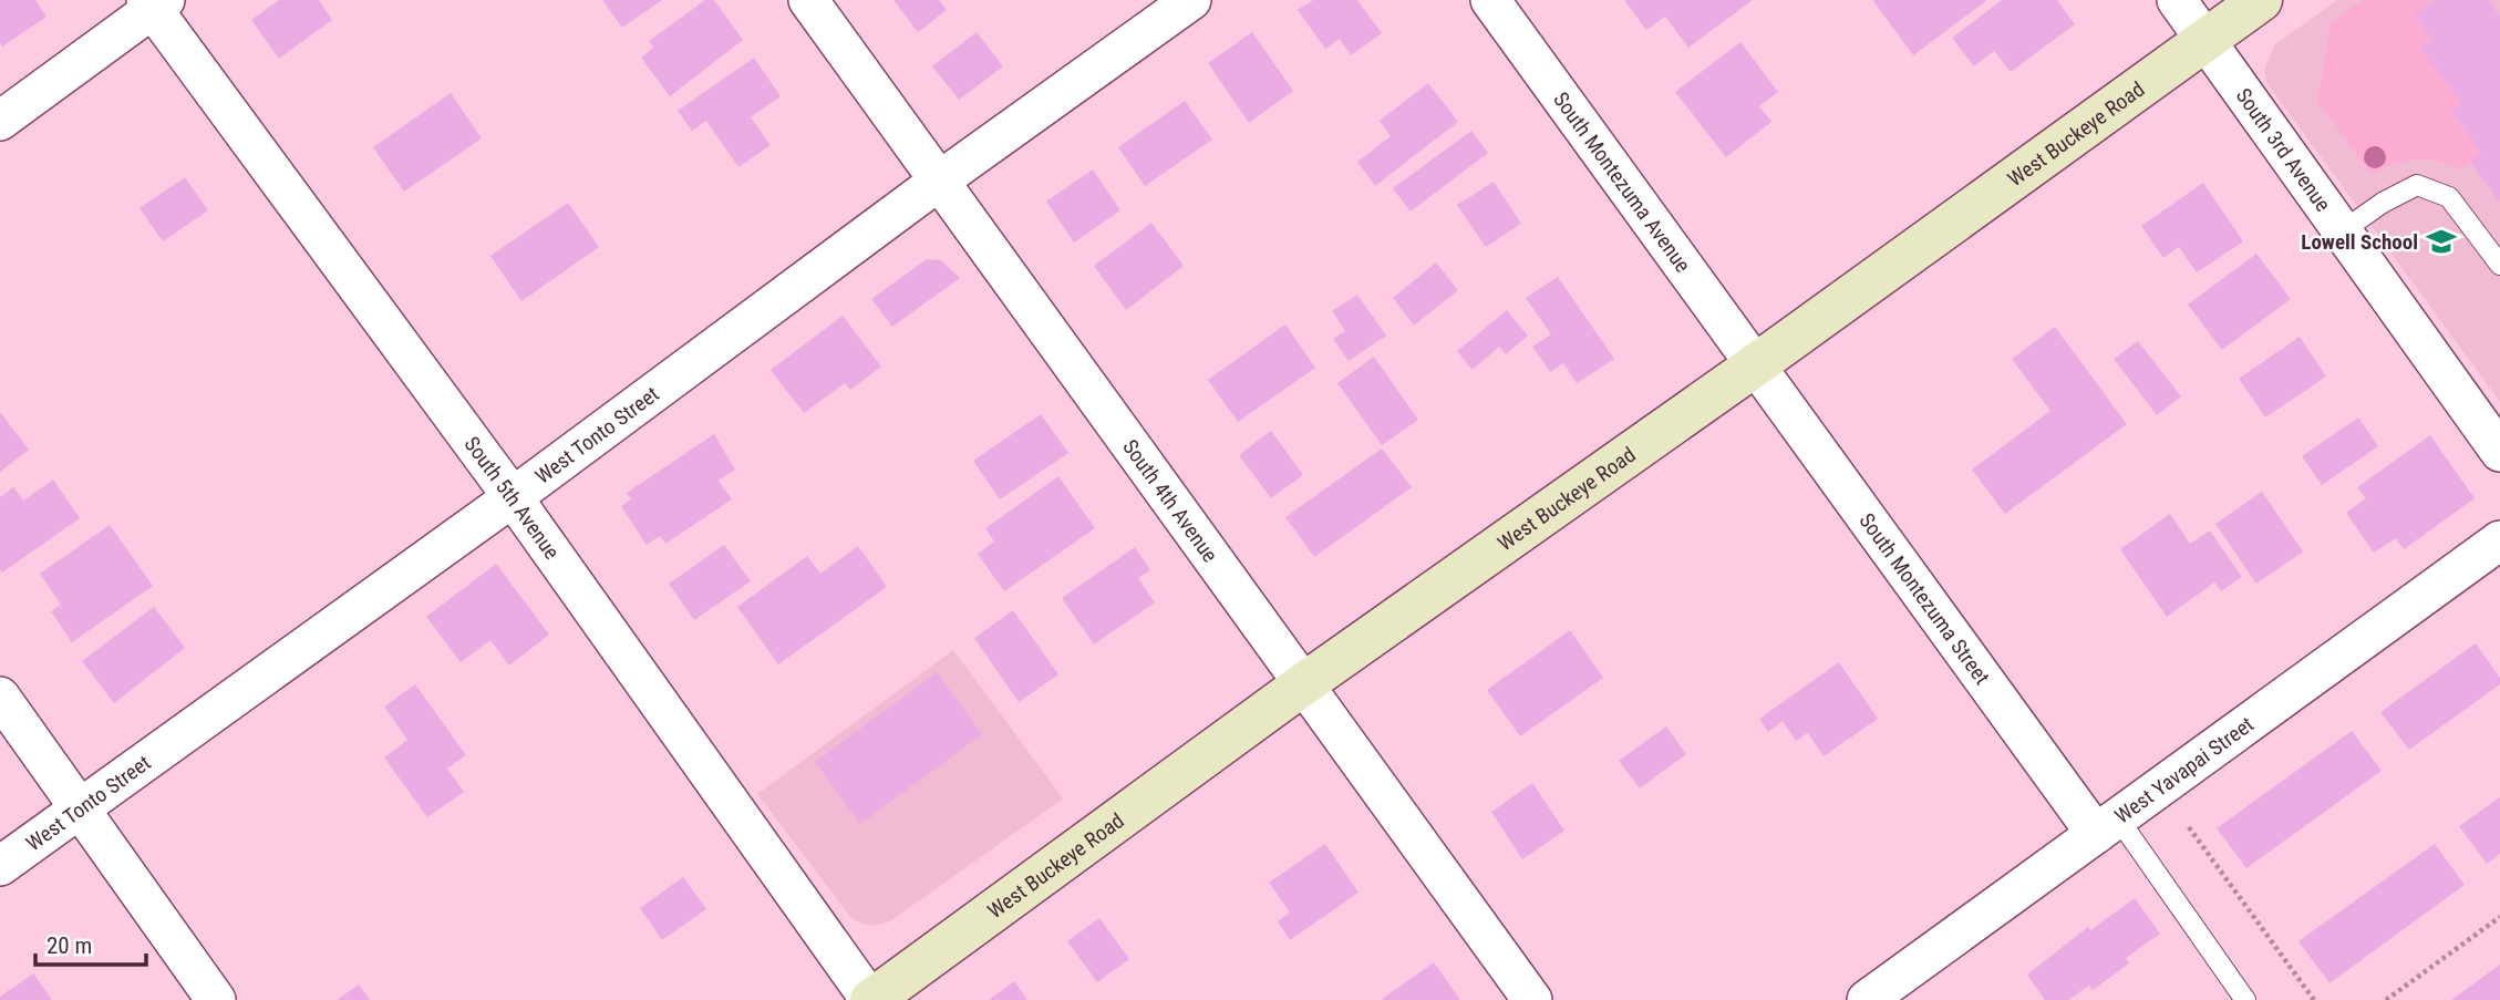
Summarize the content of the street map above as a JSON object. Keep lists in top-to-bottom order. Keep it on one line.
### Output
{"streets":{"main road":["West Buckeye Road"],"street":["South 3rd Avenue","South Montezuma Avenue","West Tonto Street","South 5th Avenue","South 4th Avenue","South Montezuma Street","West Yavapai Street"]},"crossings":[["West Buckeye Road","South 3rd Avenue"],["West Buckeye Road","South Montezuma Avenue"],["West Buckeye Road","South 5th Avenue"],["West Buckeye Road","South 4th Avenue"],["West Buckeye Road","South Montezuma Street"],["South Montezuma Avenue","South Montezuma Street"],["West Tonto Street","South 5th Avenue"],["West Tonto Street","South 4th Avenue"],["South Montezuma Street","West Yavapai Street"]],"places":{"school or university":["Lowell School"]},"scale_bar":"20 m"}
